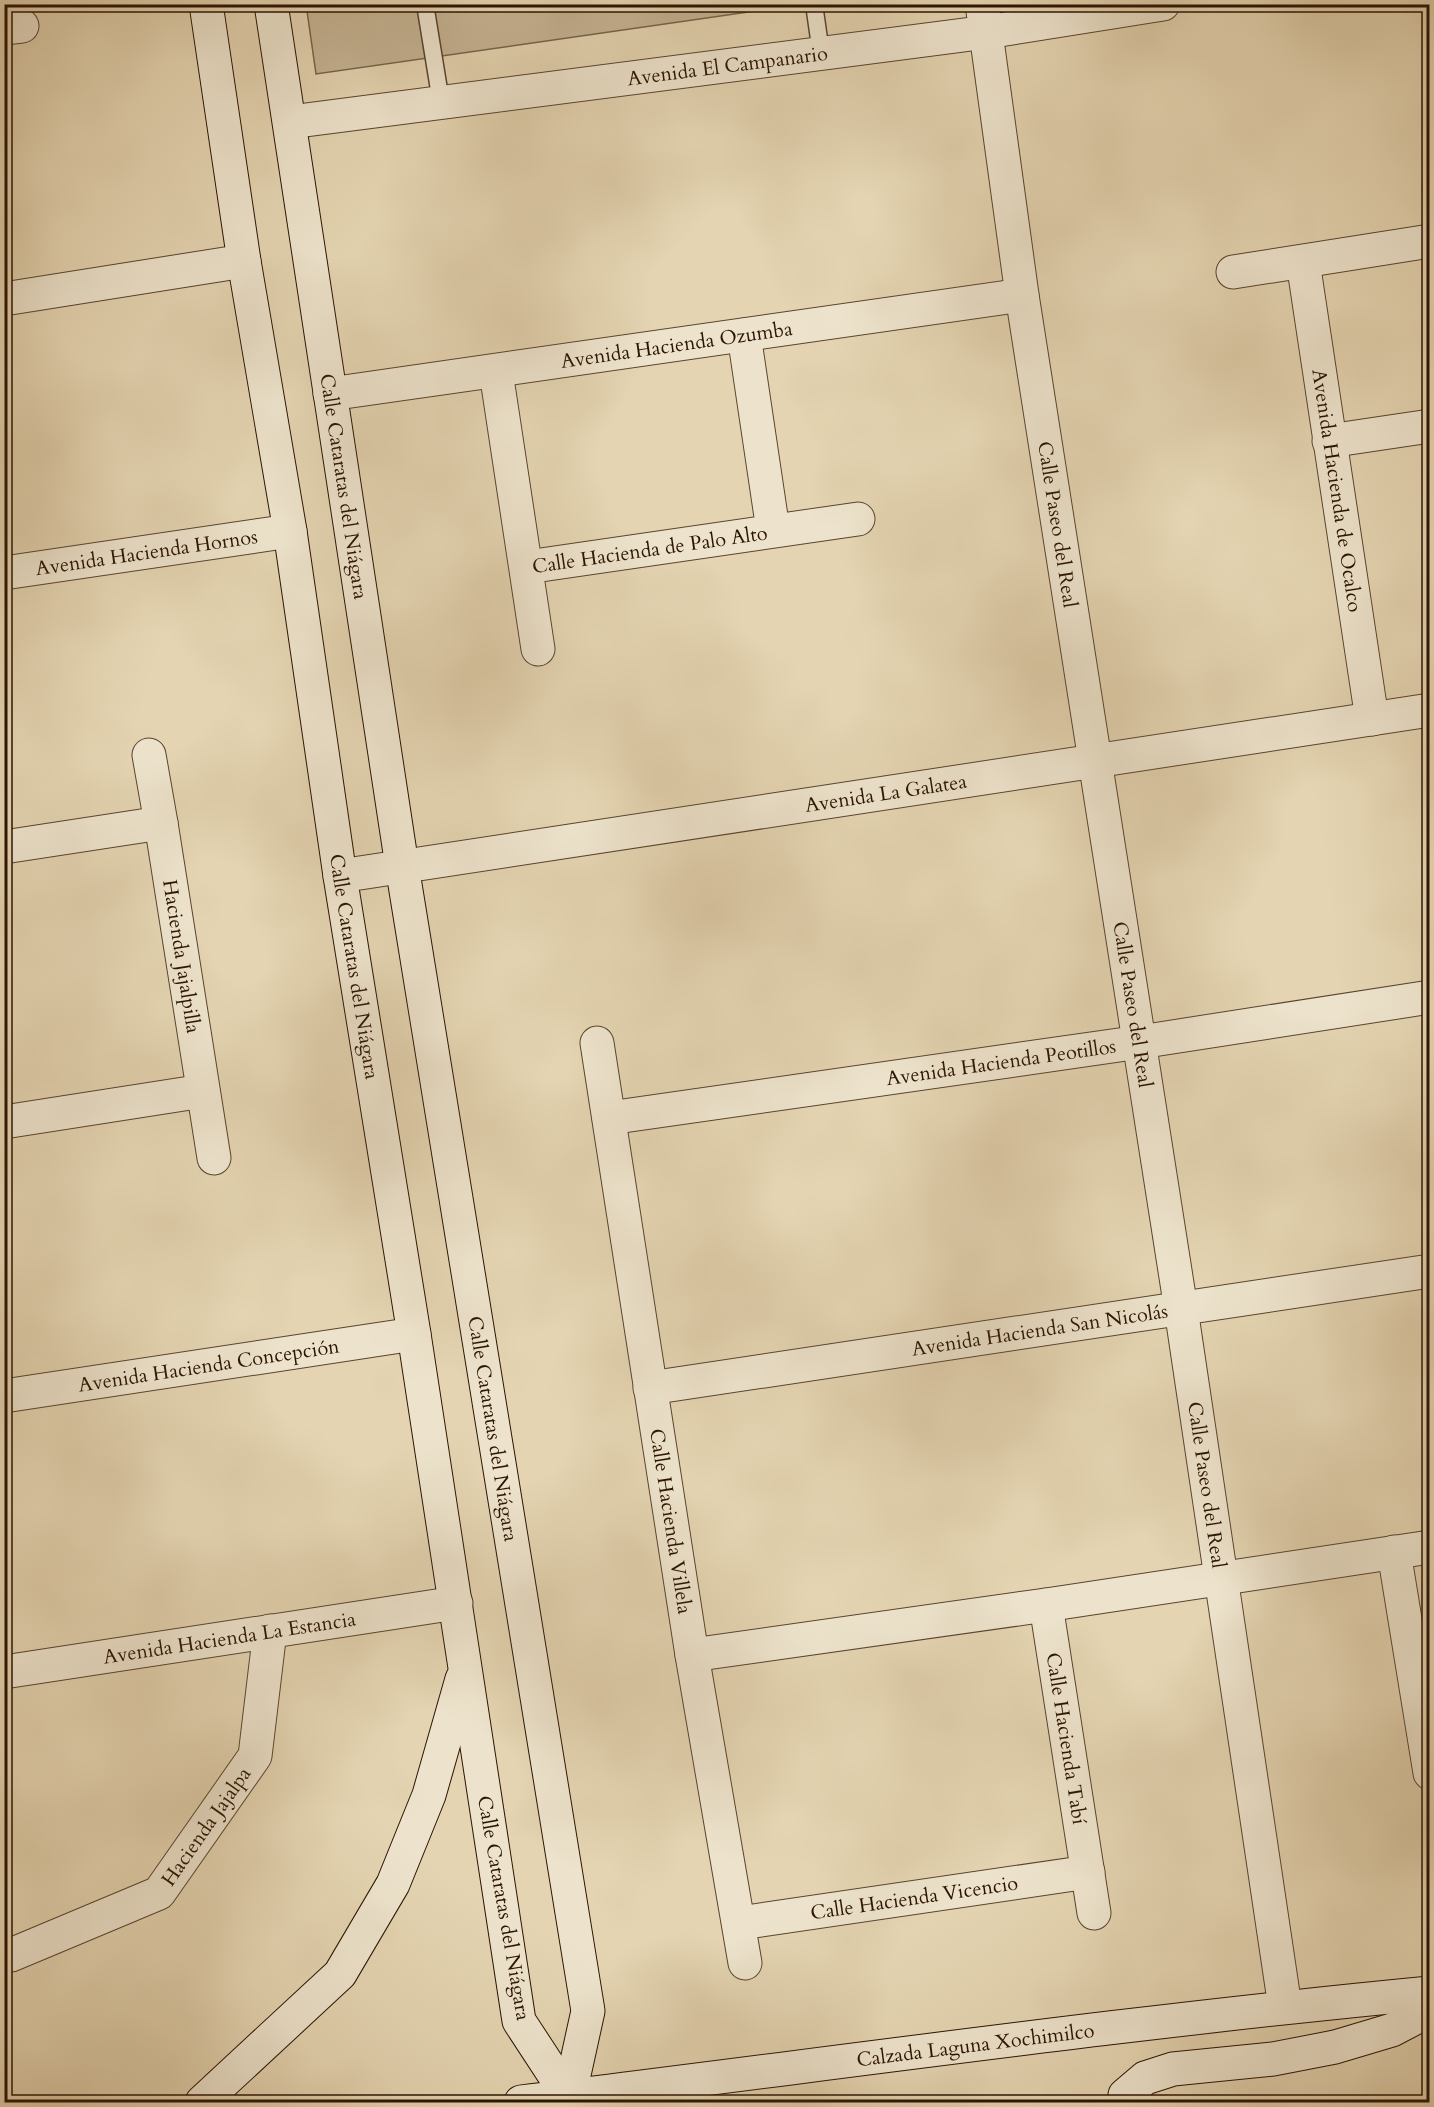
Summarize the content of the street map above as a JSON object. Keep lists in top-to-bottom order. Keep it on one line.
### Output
{"streets":{"street":["Avenida El Campanario","Avenida Hacienda Ozumba","Calle Cataratas del Niágara","Avenida Hacienda de Ocalco","Calle Paseo del Real","Calle Hacienda de Palo Alto","Avenida Hacienda Hornos","Avenida La Galatea","Hacienda Jajalpilla","Avenida Hacienda Peotillos","Avenida Hacienda San Nicolás","Avenida Hacienda Concepción","Calle Hacienda Villela","Avenida Hacienda La Estancia","Calle Hacienda Tabí","Hacienda Jajalpa","Calle Hacienda Vicencio","Calzada Laguna Xochimilco"]},"crossings":[["Avenida El Campanario","Calle Cataratas del Niágara"],["Avenida El Campanario","Calle Paseo del Real"],["Avenida Hacienda Ozumba","Calle Cataratas del Niágara"],["Avenida Hacienda Ozumba","Calle Paseo del Real"],["Avenida Hacienda Ozumba","Calle Hacienda de Palo Alto"],["Calle Cataratas del Niágara","Avenida Hacienda Hornos"],["Calle Cataratas del Niágara","Avenida La Galatea"],["Calle Cataratas del Niágara","Avenida Hacienda Concepción"],["Calle Cataratas del Niágara","Avenida Hacienda La Estancia"],["Calle Cataratas del Niágara","Calzada Laguna Xochimilco"],["Avenida Hacienda de Ocalco","Avenida La Galatea"],["Calle Paseo del Real","Avenida La Galatea"],["Calle Paseo del Real","Avenida Hacienda Peotillos"],["Calle Paseo del Real","Avenida Hacienda San Nicolás"],["Calle Paseo del Real","Calzada Laguna Xochimilco"],["Avenida Hacienda Peotillos","Calle Hacienda Villela"],["Avenida Hacienda San Nicolás","Calle Hacienda Villela"],["Calle Hacienda Villela","Calle Hacienda Vicencio"],["Avenida Hacienda La Estancia","Hacienda Jajalpa"],["Calle Hacienda Tabí","Calle Hacienda Vicencio"]]}
